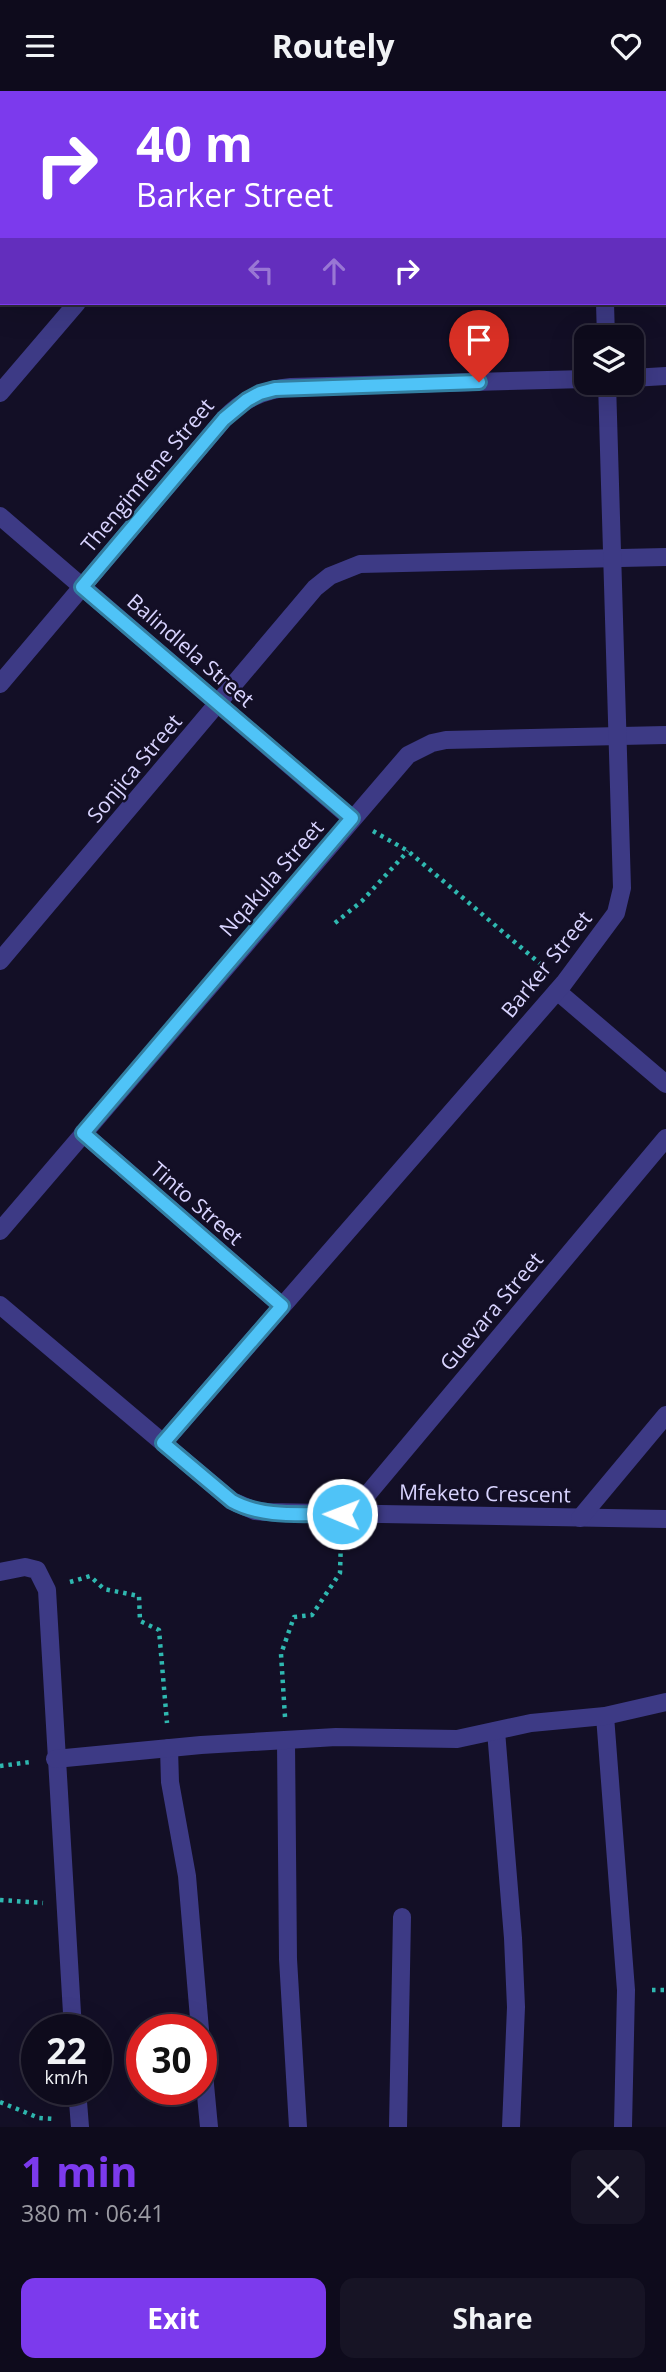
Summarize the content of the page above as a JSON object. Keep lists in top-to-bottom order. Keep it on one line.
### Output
{"streets":{"street":["Thengimfene Street","Balindlela Street","Sonjica Street","Nqakula Street","Barker Street","Tinto Street","Guevara Street","Mfeketo Crescent"]},"crossings":[["Thengimfene Street","Balindlela Street"],["Balindlela Street","Sonjica Street"],["Balindlela Street","Nqakula Street"],["Sonjica Street","Barker Street"],["Nqakula Street","Barker Street"],["Nqakula Street","Tinto Street"],["Barker Street","Tinto Street"],["Barker Street","Mfeketo Crescent"],["Guevara Street","Mfeketo Crescent"]],"page":{"header":"Routely","turn":["40 m","Barker Street"],"speed":"22 km/h","limit":"30","heading":["1 min","380 m · 06:41"],"buttons":["Exit","Share"]}}
